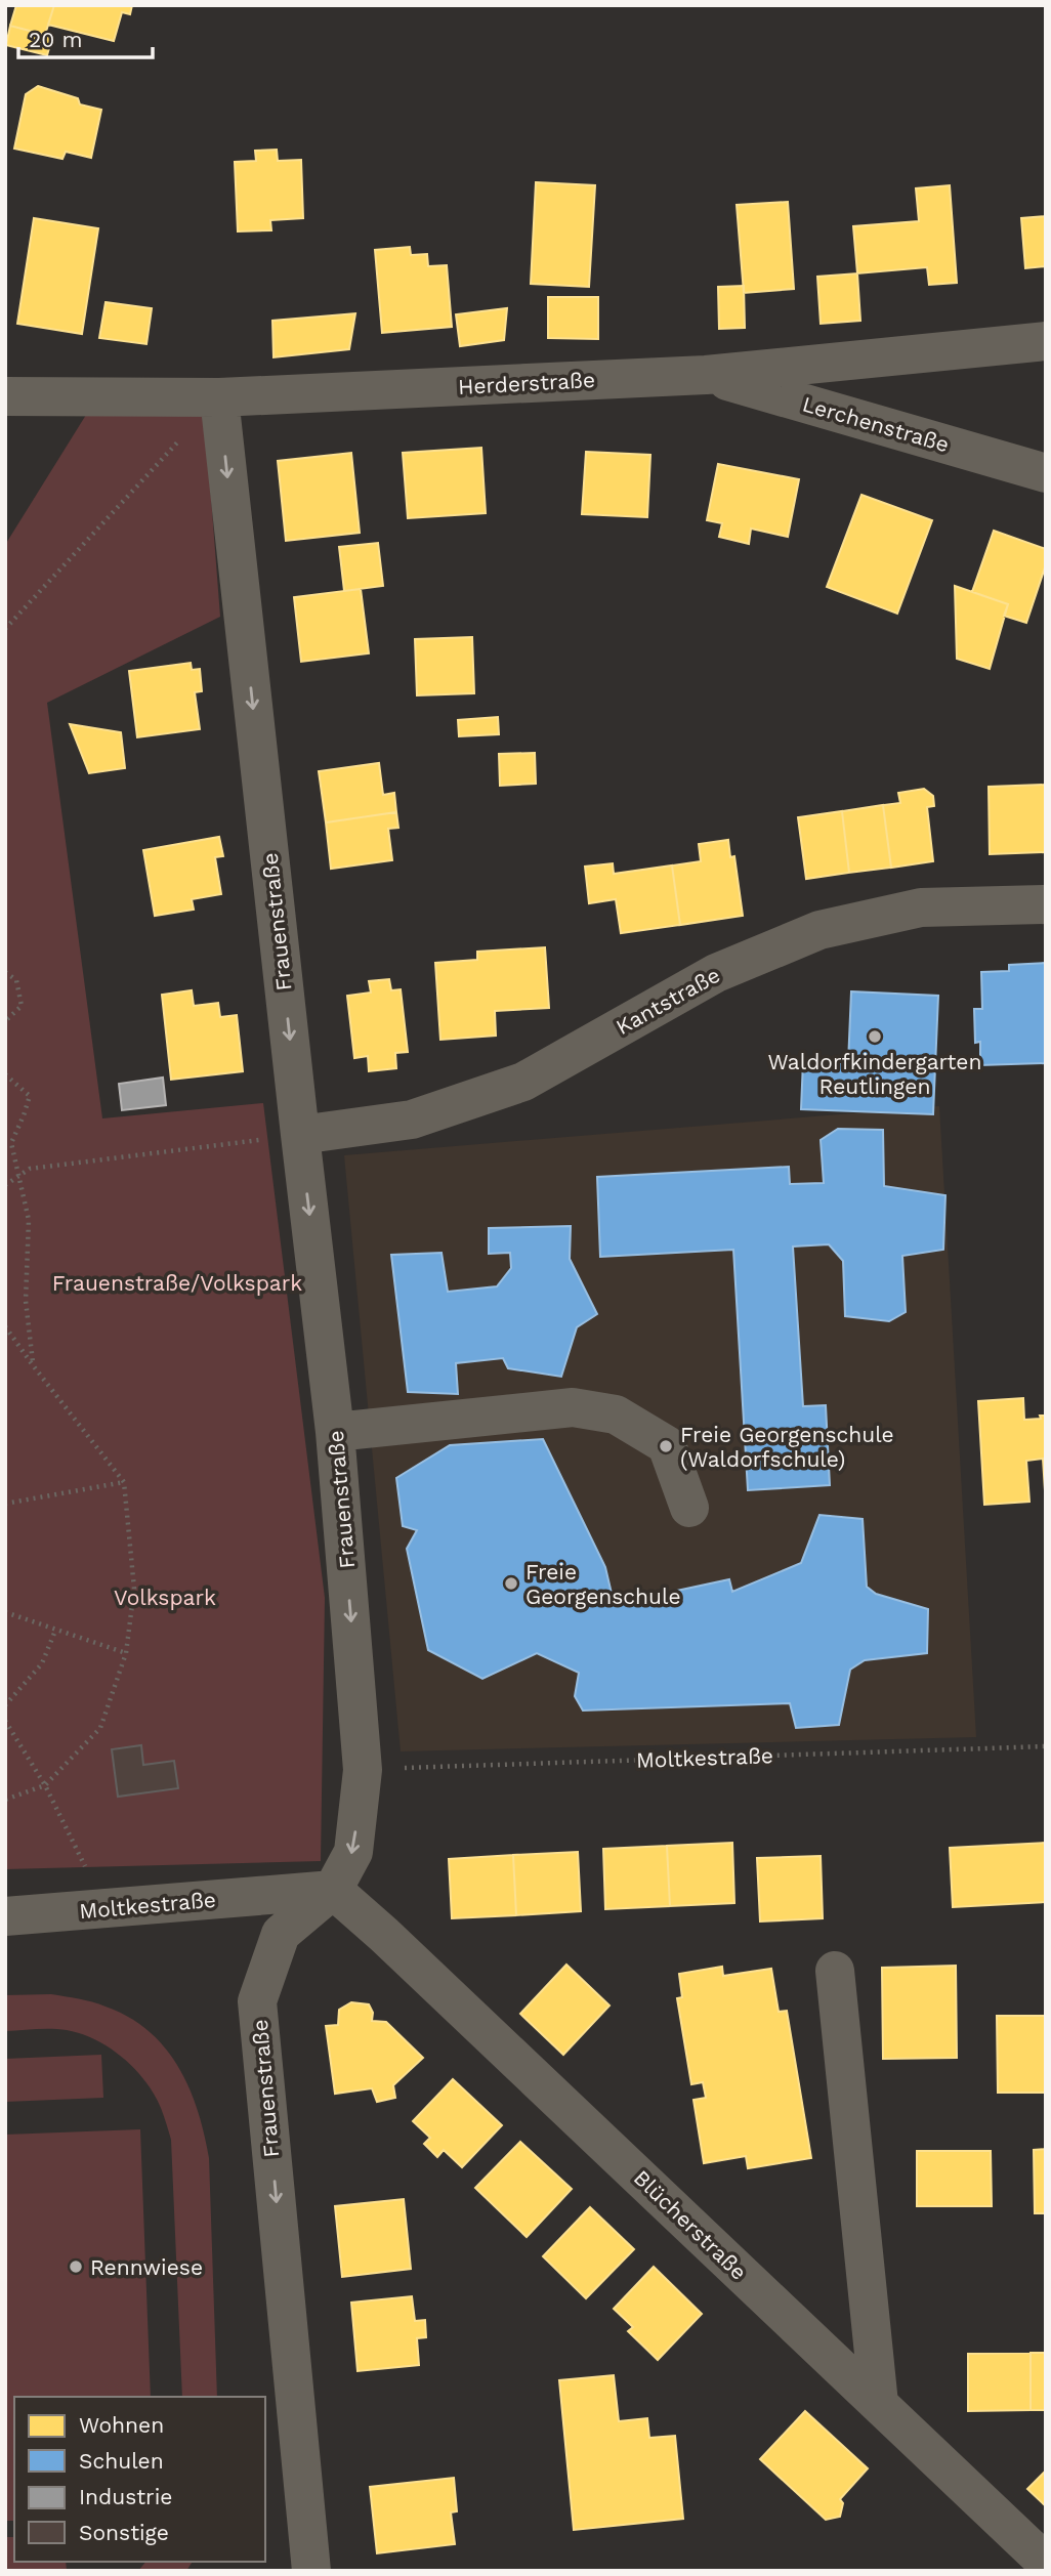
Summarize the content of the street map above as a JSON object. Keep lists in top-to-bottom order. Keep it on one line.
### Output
{"streets":{"street":["Herderstraße","Lerchenstraße","Frauenstraße","Kantstraße","Moltkestraße","Blücherstraße"]},"crossings":[["Herderstraße","Lerchenstraße"],["Herderstraße","Frauenstraße"],["Frauenstraße","Kantstraße"],["Frauenstraße","Moltkestraße"],["Frauenstraße","Blücherstraße"],["Moltkestraße","Blücherstraße"]],"one_way":["Frauenstraße"],"parks":["Frauenstraße/Volkspark","Volkspark"],"places":["Waldorfkindergarten Reutlingen","Freie Georgenschule (Waldorfschule)","Freie Georgenschule","Rennwiese"],"legend":["Wohnen","Schulen","Industrie","Sonstige"],"scale_bar":"20 m"}
